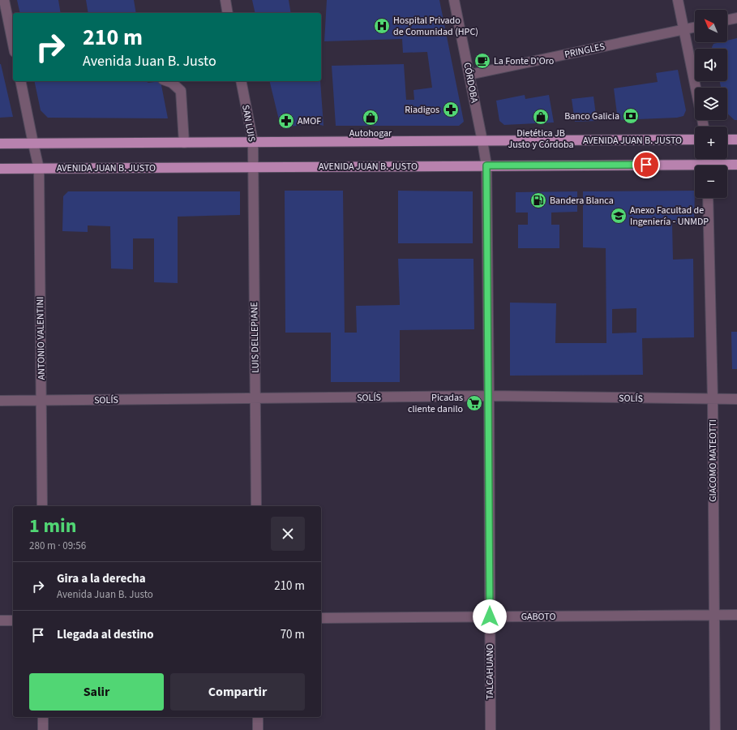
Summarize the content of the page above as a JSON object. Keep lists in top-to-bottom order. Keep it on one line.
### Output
{"streets":{"main road":["AVENIDA JUAN B. JUSTO"],"street":["PRINGLES","CÓRDOBA","SAN LUIS","LUIS DELLEPIANE","ANTONIO VALENTINI","SOLÍS","GIACOMO MATEOTTI","GABOTO","TALCAHUANO"]},"crossings":[["PRINGLES","CÓRDOBA"],["CÓRDOBA","AVENIDA JUAN B. JUSTO"],["CÓRDOBA","TALCAHUANO"],["SAN LUIS","AVENIDA JUAN B. JUSTO"],["SAN LUIS","LUIS DELLEPIANE"],["AVENIDA JUAN B. JUSTO","LUIS DELLEPIANE"],["AVENIDA JUAN B. JUSTO","ANTONIO VALENTINI"],["AVENIDA JUAN B. JUSTO","TALCAHUANO"],["LUIS DELLEPIANE","SOLÍS"],["ANTONIO VALENTINI","SOLÍS"],["SOLÍS","GIACOMO MATEOTTI"],["SOLÍS","TALCAHUANO"],["GIACOMO MATEOTTI","GABOTO"],["GABOTO","TALCAHUANO"]],"places":{"hospital":["Hospital Privado de Comunidad (HPC)"],"cafe":["La Fonte D'Oro"],"pharmacy":["Riadigos","AMOF"],"bank":["Banco Galicia"],"shop":["Dietética JB Justo y Córdoba","Autohogar"],"fuel station":["Bandera Blanca"],"school or university":["Anexo Facultad de Ingeniería - UNMDP"],"supermarket":["Picadas cliente danilo"]},"north":"top left","page":{"map_buttons":["+","−"],"turn":["210 m","Avenida Juan B. Justo"],"heading":["1 min","280 m · 09:56"],"list":[{"name":"Gira a la derecha","note":"Avenida Juan B. Justo","value":"210 m"},{"name":"Llegada al destino","value":"70 m"}],"buttons":["Salir","Compartir"]}}
